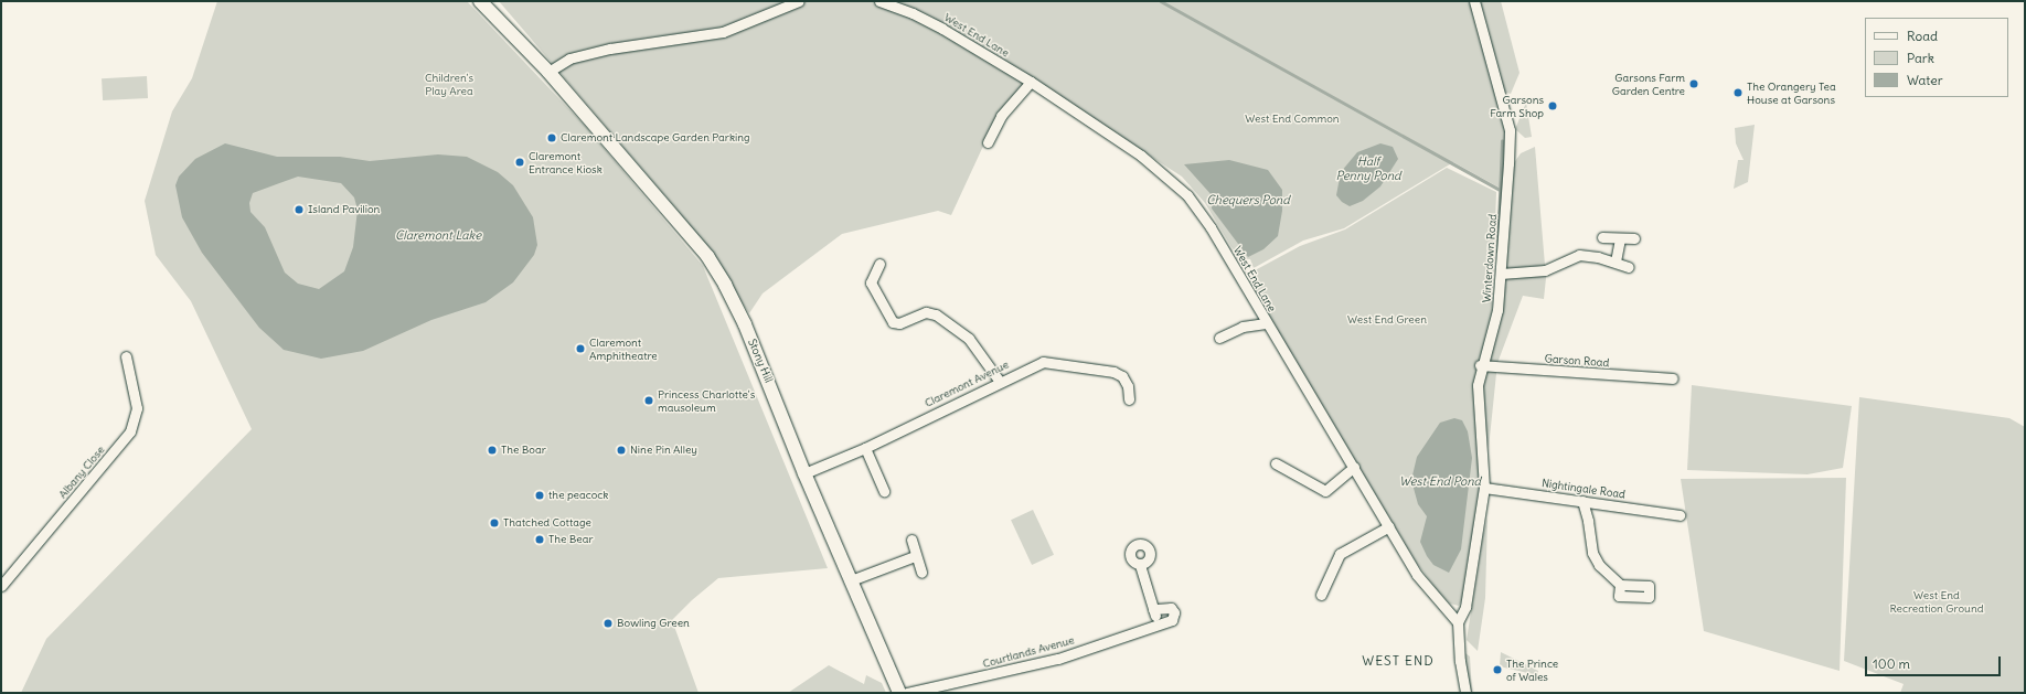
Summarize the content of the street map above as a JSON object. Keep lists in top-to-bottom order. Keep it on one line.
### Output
{"streets":{"main road":["Stony Hill"],"street":["West End Lane","Winterdown Road","Garson Road","Claremont Avenue","Albany Close","Nightingale Road","Courtlands Avenue"]},"crossings":[["West End Lane","Winterdown Road"],["Winterdown Road","Garson Road"],["Winterdown Road","Nightingale Road"],["Stony Hill","Claremont Avenue"]],"districts":["WEST END"],"water":["Half Penny Pond","Chequers Pond","Claremont Lake","West End Pond"],"parks":["Children's Play Area","West End Common","West End Green","West End Recreation Ground"],"places":["Garsons Farm Garden Centre","The Orangery Tea House at Garsons","Garsons Farm Shop","Claremont Landscape Garden Parking","Claremont Entrance Kiosk","Island Pavilion","Claremont Amphitheatre","Princess Charlotte's mausoleum","The Boar","Nine Pin Alley","the peacock","Thatched Cottage","The Bear","Bowling Green","The Prince of Wales"],"legend":["Road","Park","Water"],"scale_bar":"100 m"}
